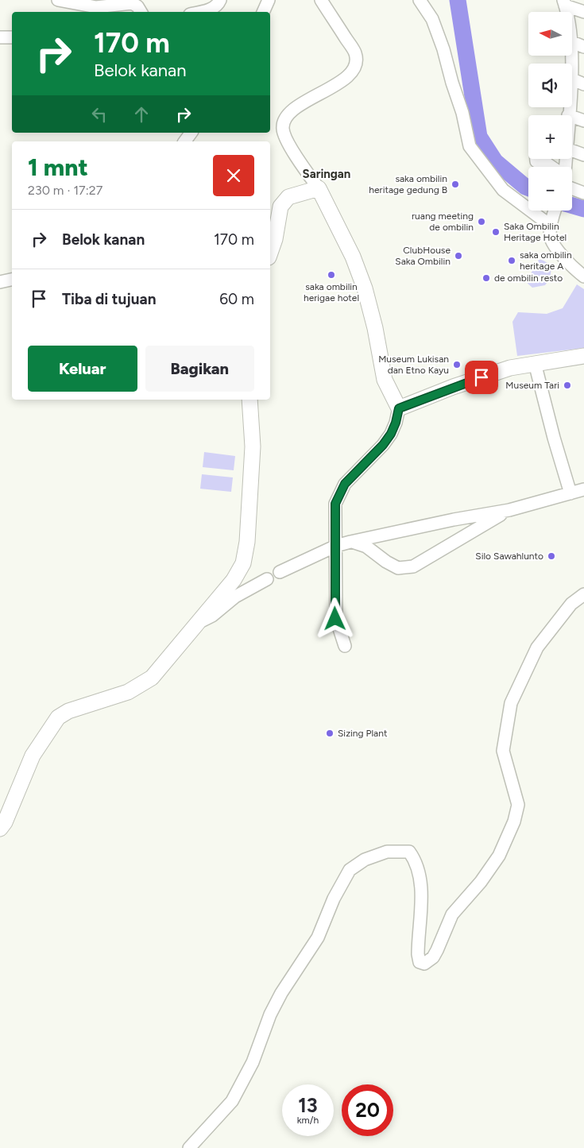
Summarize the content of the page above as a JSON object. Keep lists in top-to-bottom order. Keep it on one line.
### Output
{"districts":["Saringan"],"places":["saka ombilin heritage gedung B","ruang meeting de ombilin","Saka Ombilin Heritage Hotel","ClubHouse Saka Ombilin","saka ombilin heritage A","saka ombilin herigae hotel","de ombilin resto","Museum Lukisan dan Etno Kayu","Museum Tari","Silo Sawahlunto","Sizing Plant"],"north":"left","page":{"map_buttons":["+","−"],"turn":["170 m","Belok kanan"],"heading":["1 mnt","230 m · 17:27"],"list":[{"name":"Belok kanan","value":"170 m"},{"name":"Tiba di tujuan","value":"60 m"}],"buttons":["Keluar","Bagikan"],"speed":"13 km/h","limit":"20"}}
